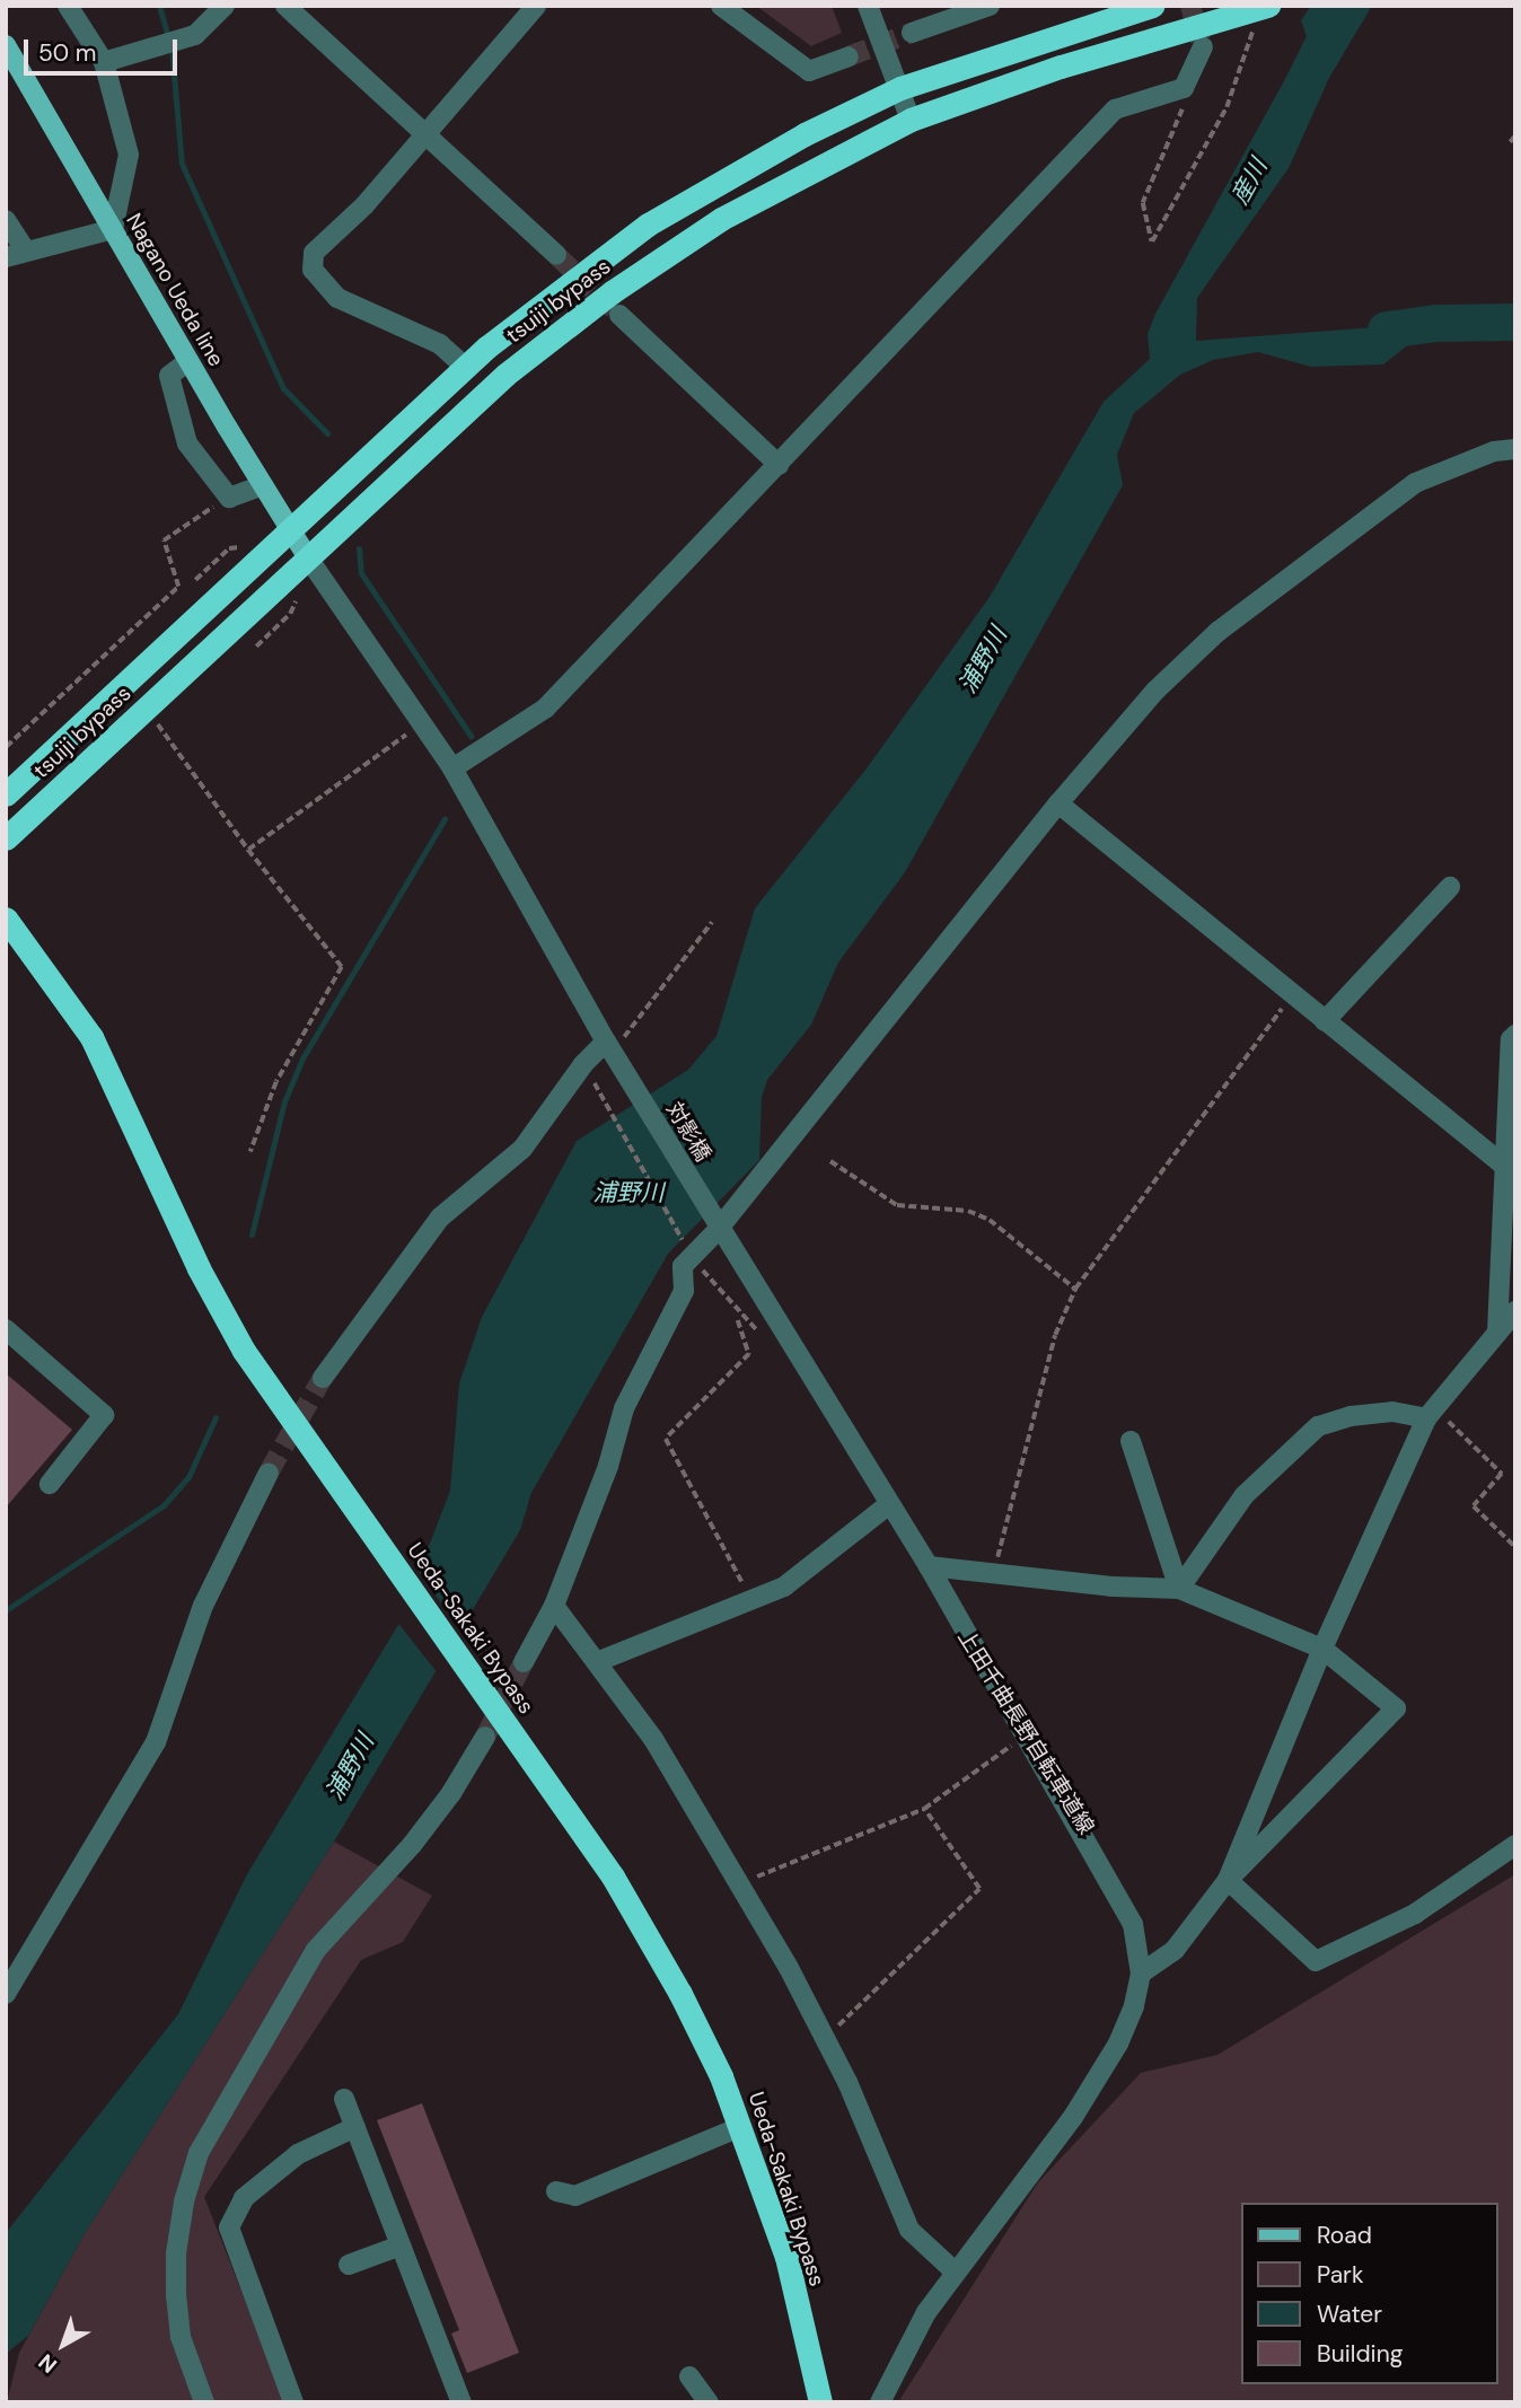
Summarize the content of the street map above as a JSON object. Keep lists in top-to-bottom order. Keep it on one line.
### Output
{"streets":{"highway":["tsuiji bypass","Ueda-Sakaki Bypass"],"main road":["Nagano Ueda line"],"street":["対影橋"],"path":["上田千曲長野自転車道線"]},"crossings":[["Nagano Ueda line","tsuiji bypass"],["Nagano Ueda line","対影橋"],["tsuiji bypass","対影橋"],["対影橋","上田千曲長野自転車道線"]],"water":["産川","浦野川"],"legend":["Road","Park","Water","Building"],"scale_bar":"50 m","north":"bottom left"}
